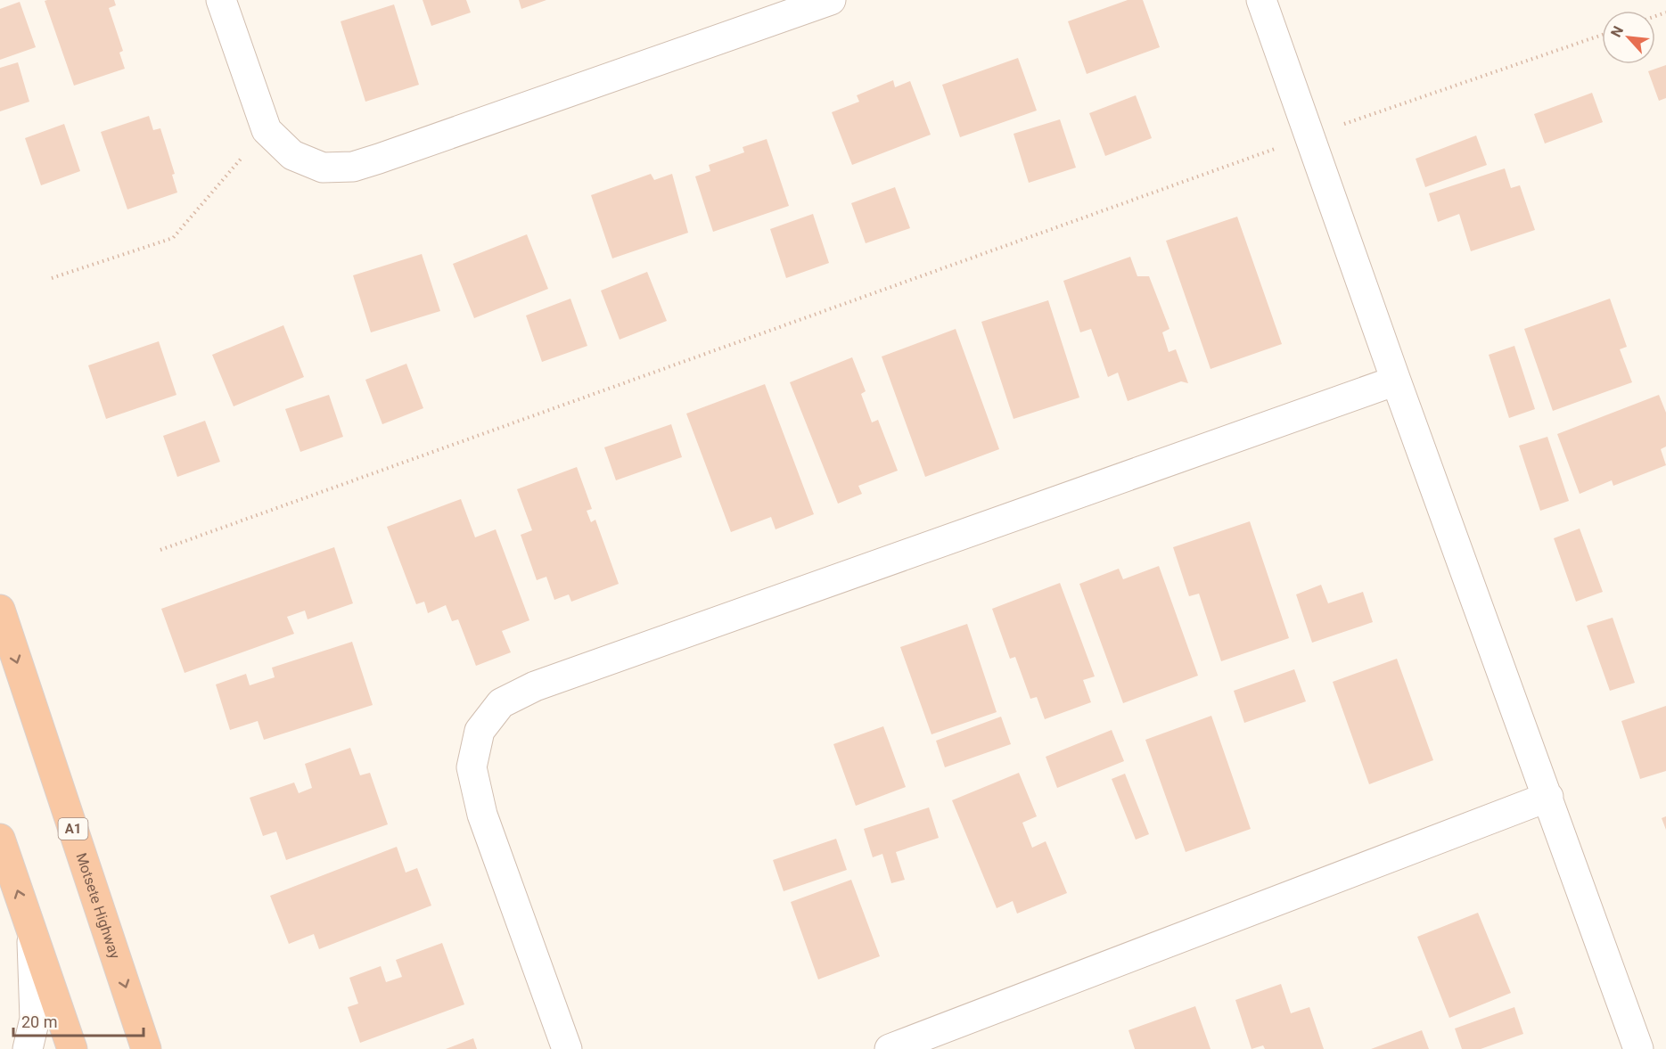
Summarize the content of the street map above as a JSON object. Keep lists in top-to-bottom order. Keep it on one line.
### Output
{"streets":{"highway":["A1","Motsete Highway"]},"scale_bar":"20 m","north":"top left"}
